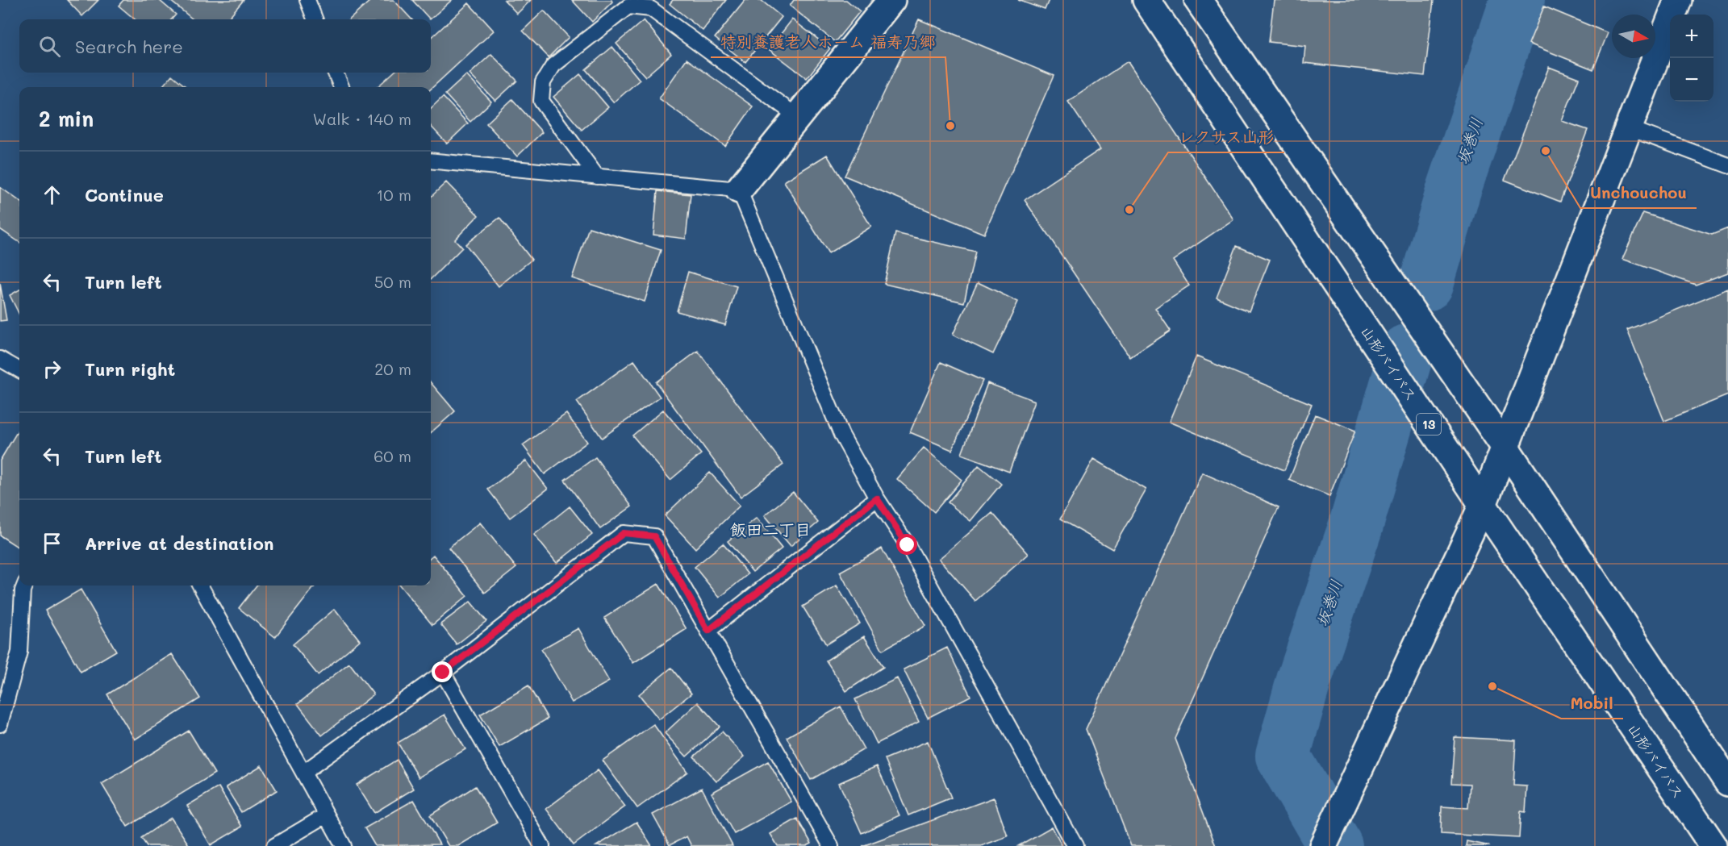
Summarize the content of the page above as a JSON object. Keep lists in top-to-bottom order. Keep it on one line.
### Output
{"streets":{"main road":["山形バイパス","13"]},"districts":["飯田二丁目"],"water":["坂巻川"],"places":["特別養護老人ホーム 福寿乃郷","Unchouchou","レクサス山形","Mobil"],"north":"right","page":{"map_buttons":["+","−"],"search":"Search here","heading":["2 min","Walk · 140 m"],"list":[["Continue","10 m"],["Turn left","50 m"],["Turn right","20 m"],["Turn left","60 m"],"Arrive at destination"]}}
